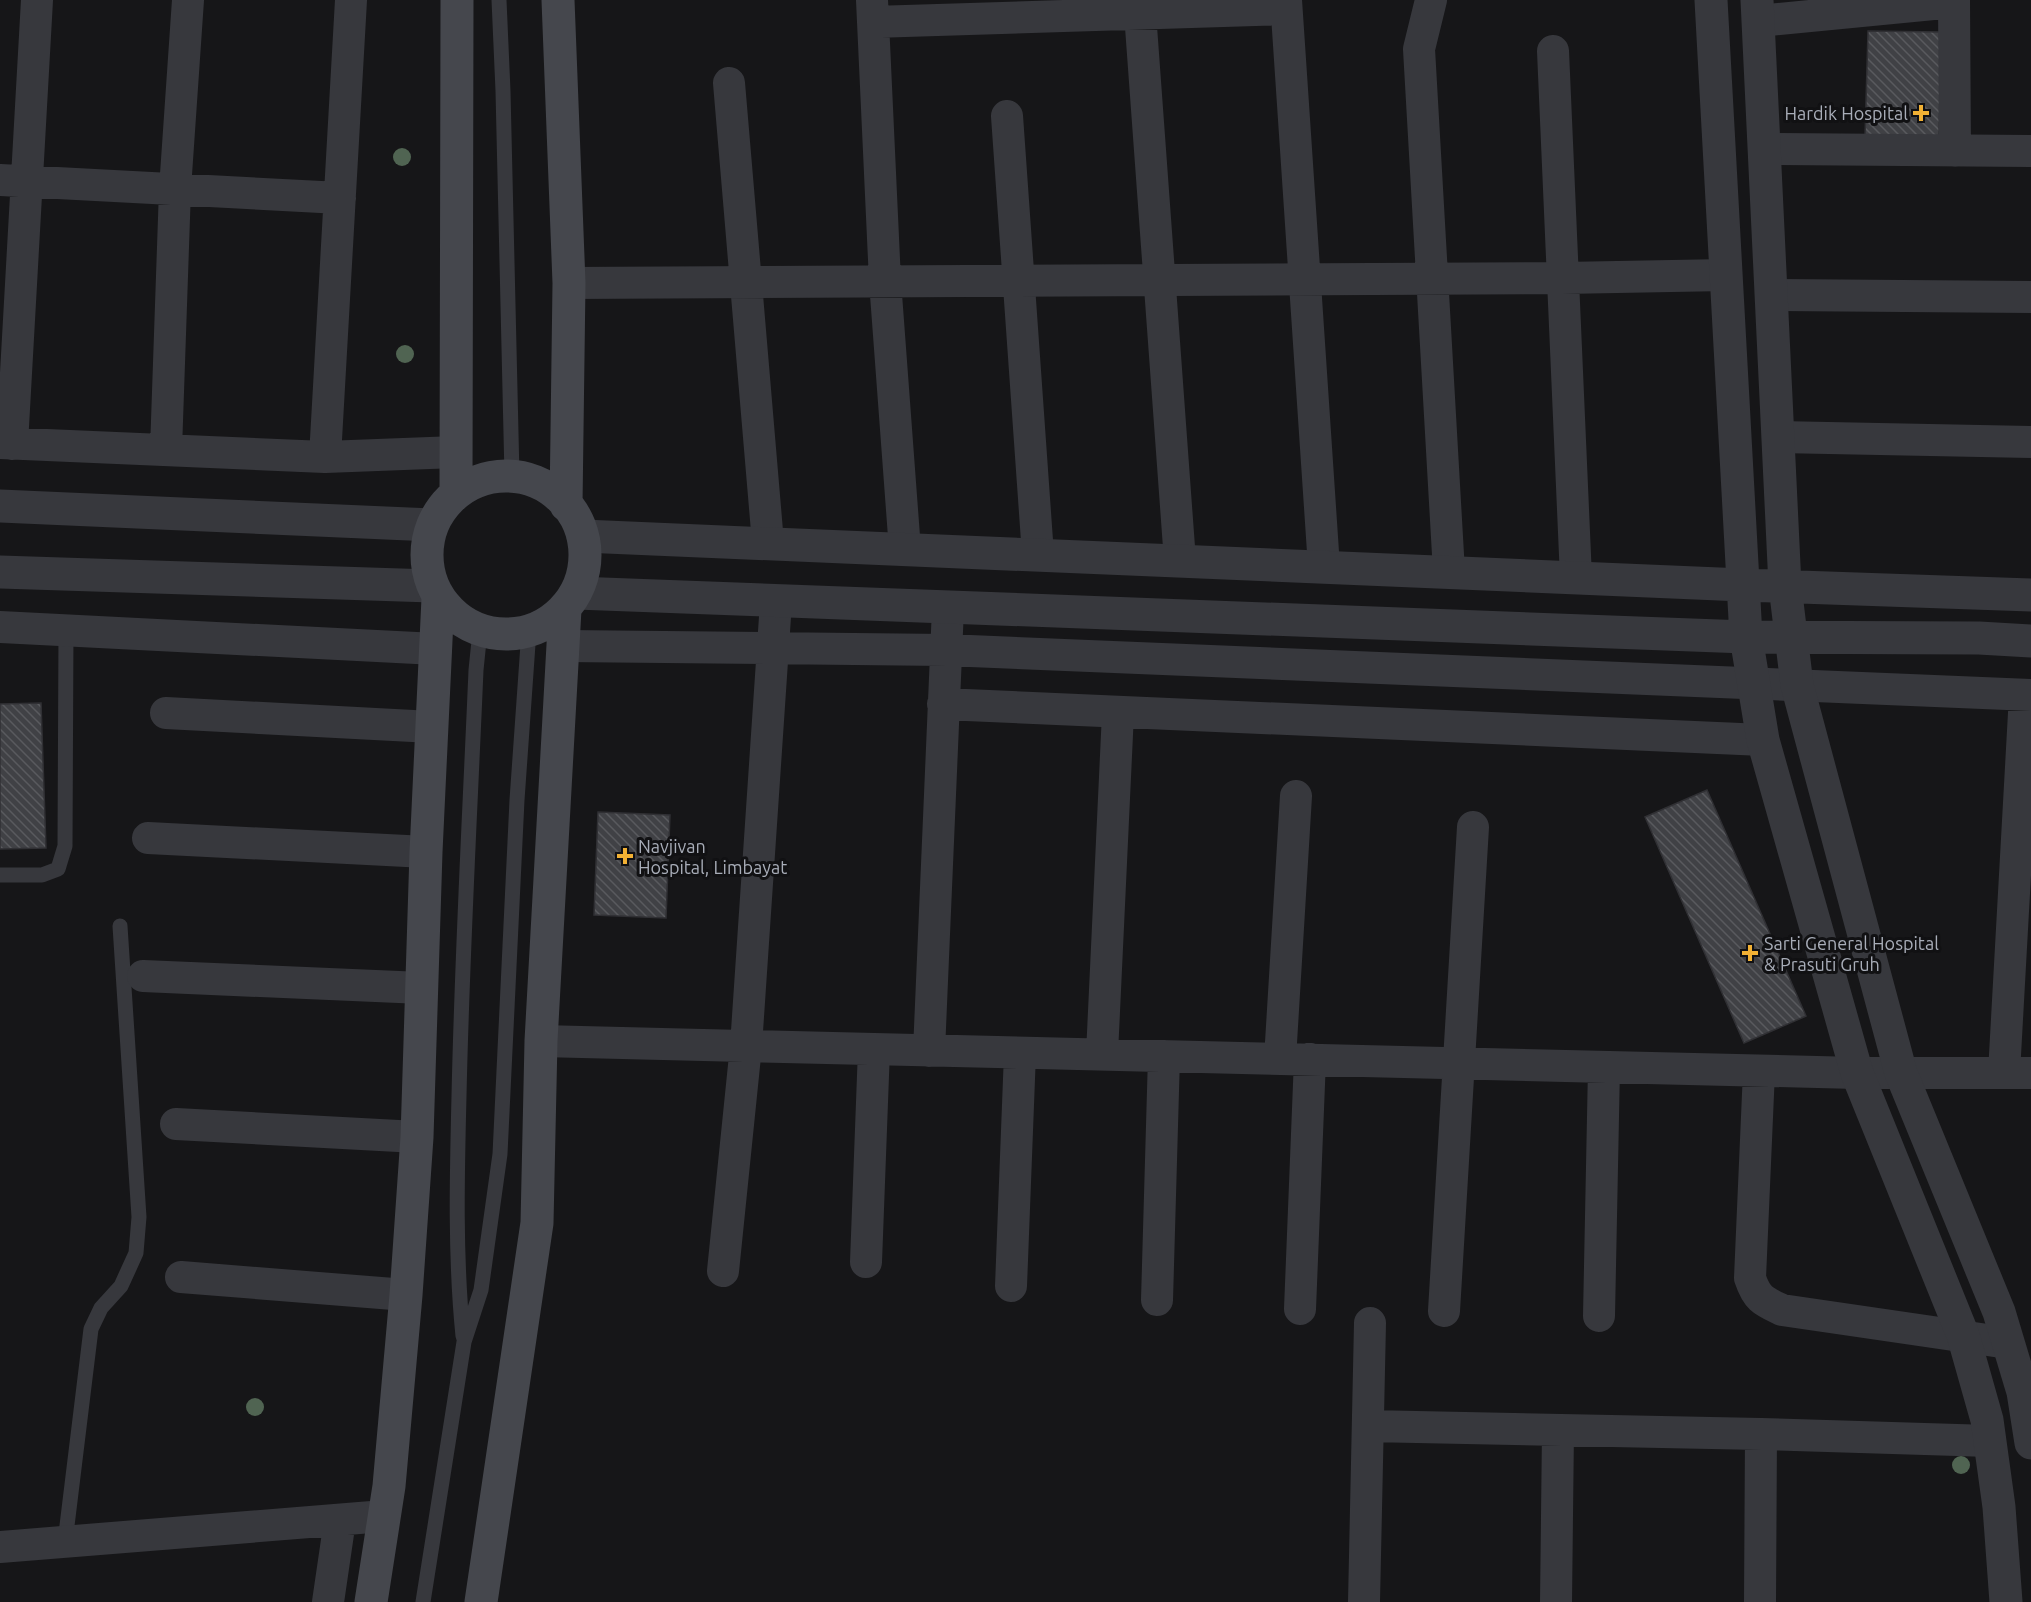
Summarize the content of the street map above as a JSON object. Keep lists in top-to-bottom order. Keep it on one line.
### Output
{"places":{"health":["Hardik Hospital","Navjivan Hospital, Limbayat","Sarti General Hospital & Prasuti Gruh"]}}
